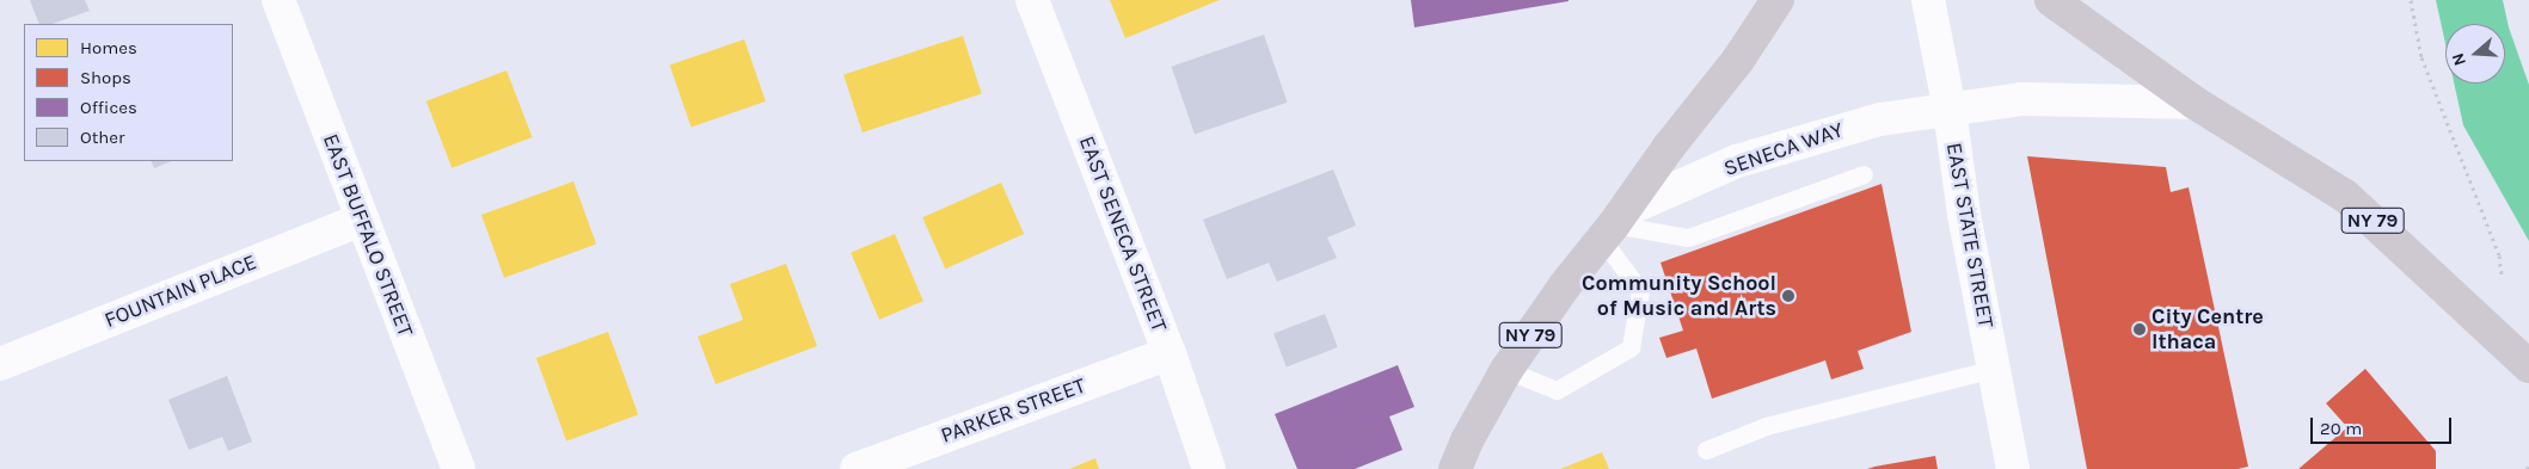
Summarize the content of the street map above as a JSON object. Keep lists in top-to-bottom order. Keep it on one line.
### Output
{"streets":{"highway":["SENECA WAY","NY 79"],"street":["EAST SENECA STREET","EAST BUFFALO STREET","EAST STATE STREET","FOUNTAIN PLACE","PARKER STREET"]},"crossings":[["SENECA WAY","NY 79"],["SENECA WAY","EAST STATE STREET"],["NY 79","EAST STATE STREET"],["EAST SENECA STREET","PARKER STREET"],["EAST BUFFALO STREET","FOUNTAIN PLACE"]],"places":["Community School of Music and Arts","City Centre Ithaca"],"legend":["Homes","Shops","Offices","Other"],"scale_bar":"20 m","north":"left"}
